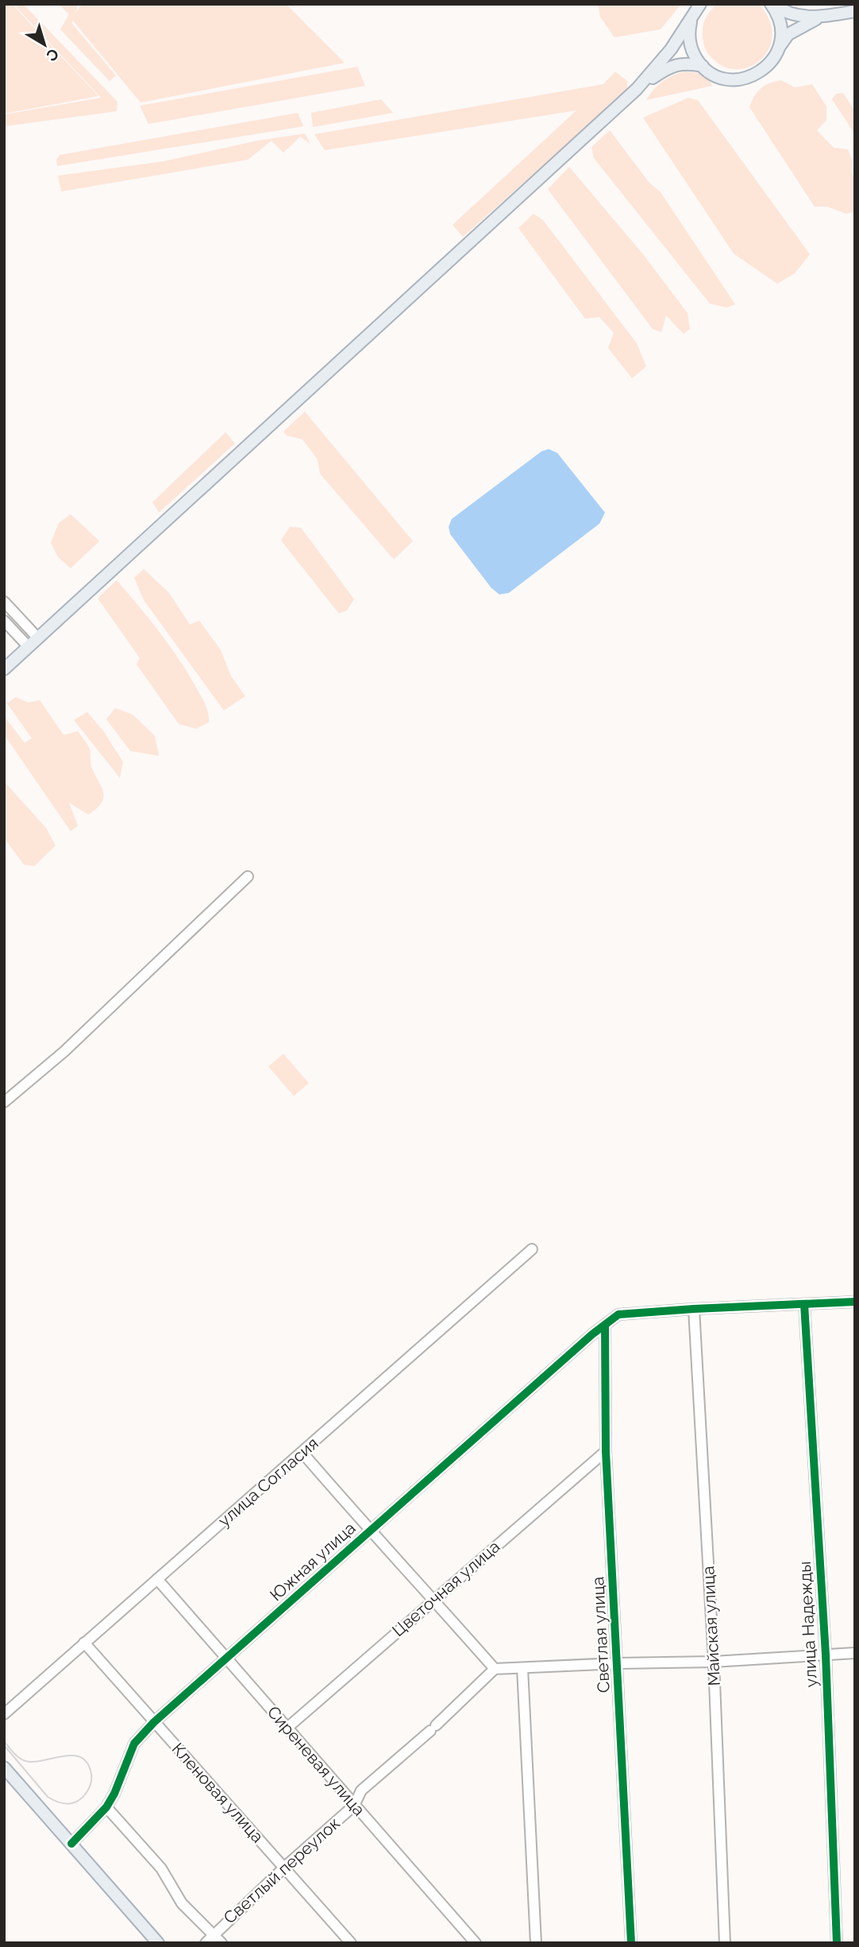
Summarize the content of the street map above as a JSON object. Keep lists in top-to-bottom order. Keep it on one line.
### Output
{"streets":{"street":["улица Согласия","Южная улица","Цветочная улица","улица Надежды","Майская улица","Светлая улица","Сиреневая улица","Кленовая улица","Светлый переулок"]},"crossings":[["улица Согласия","Сиреневая улица"],["улица Согласия","Кленовая улица"],["Южная улица","улица Надежды"],["Южная улица","Майская улица"],["Южная улица","Светлая улица"],["Южная улица","Сиреневая улица"],["Южная улица","Кленовая улица"],["Цветочная улица","Светлая улица"],["Цветочная улица","Сиреневая улица"],["Сиреневая улица","Светлый переулок"],["Кленовая улица","Светлый переулок"]],"north":"bottom right"}
